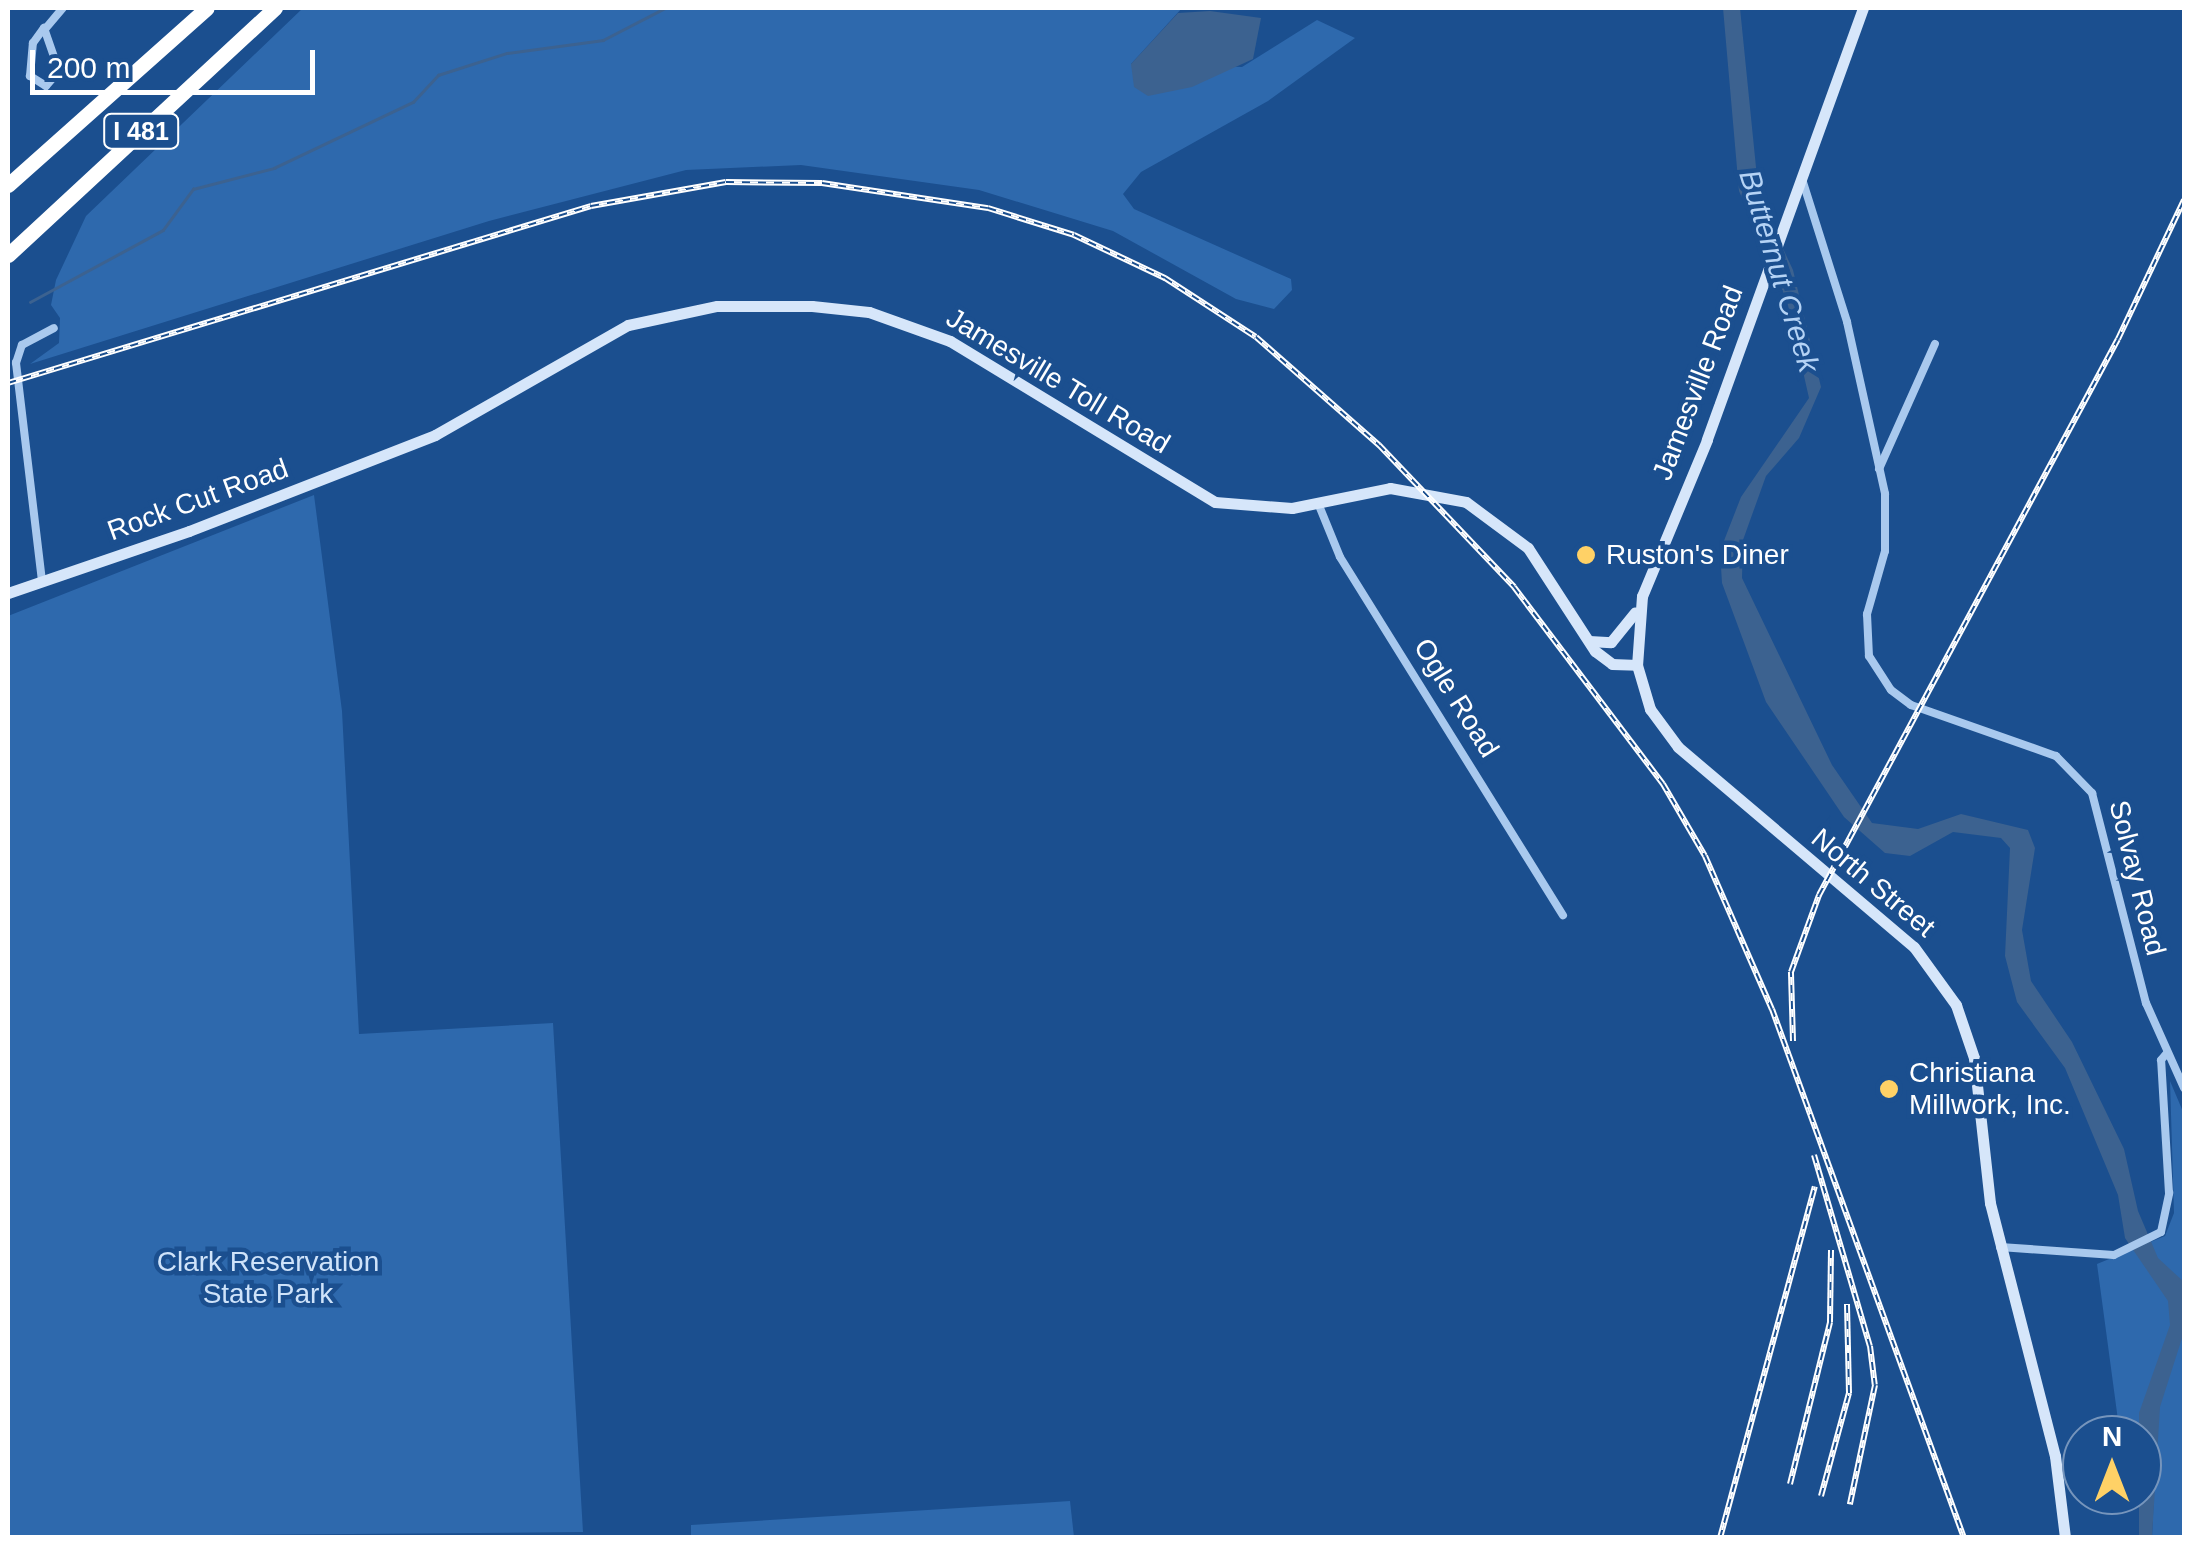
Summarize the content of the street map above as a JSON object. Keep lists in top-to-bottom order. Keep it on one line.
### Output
{"streets":{"highway":["I 481"],"street":["Jamesville Toll Road","Jamesville Road","Rock Cut Road","Ogle Road","Solvay Road","North Street"]},"crossings":[["Jamesville Toll Road","Jamesville Road"],["Jamesville Toll Road","Rock Cut Road"],["Jamesville Toll Road","Ogle Road"],["Jamesville Toll Road","North Street"],["Jamesville Road","Solvay Road"],["Jamesville Road","North Street"],["Solvay Road","North Street"]],"water":["Butternut Creek"],"parks":["Clark Reservation State Park"],"places":["Ruston's Diner","Christiana Millwork, Inc."],"scale_bar":"200 m","north":"top"}
